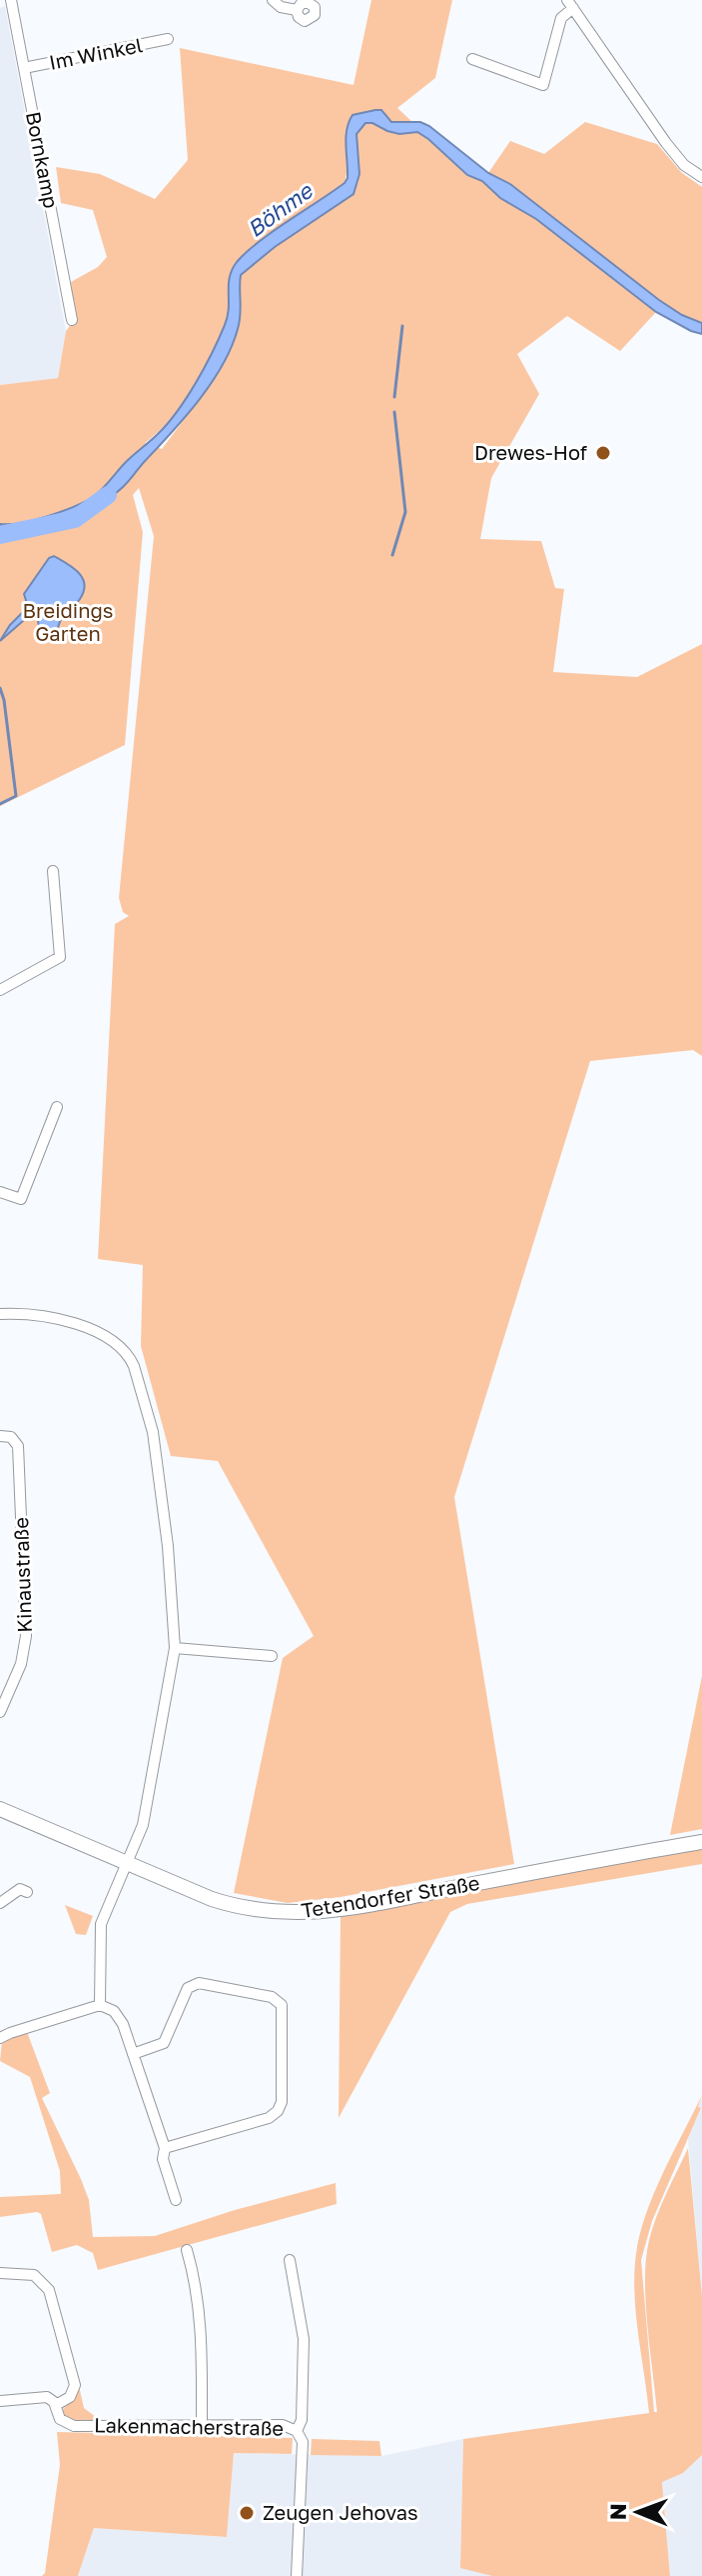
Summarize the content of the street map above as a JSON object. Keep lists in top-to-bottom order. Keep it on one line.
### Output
{"streets":{"street":["Im Winkel","Bornkamp","Kinaustraße","Tetendorfer Straße","Lakenmacherstraße"]},"crossings":[["Im Winkel","Bornkamp"]],"water":["Böhme"],"parks":["Breidings Garten"],"places":["Drewes-Hof","Zeugen Jehovas"],"north":"left"}
